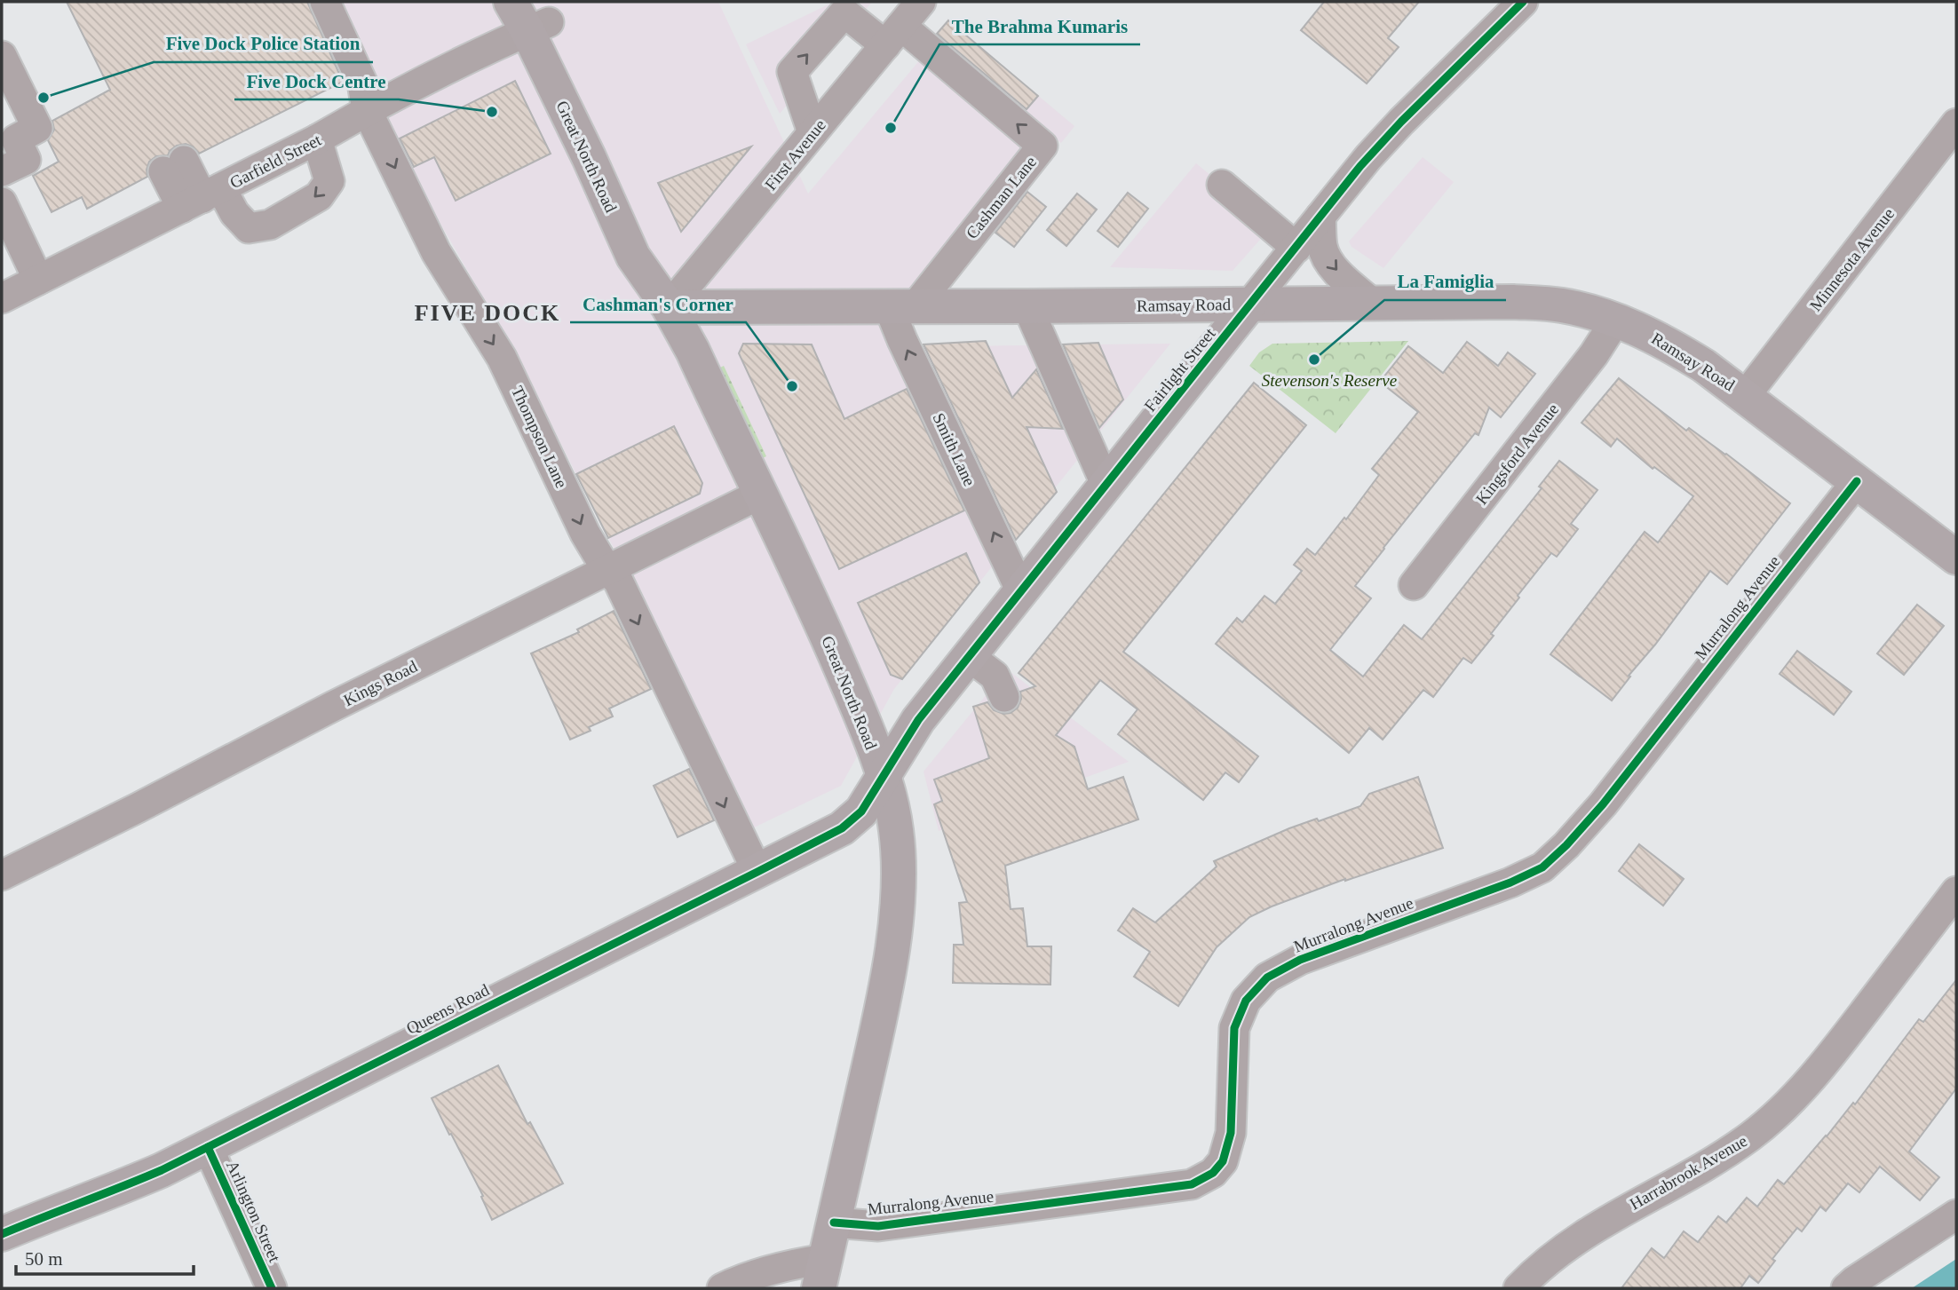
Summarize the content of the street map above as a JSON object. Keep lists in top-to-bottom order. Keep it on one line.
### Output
{"streets":{"main road":["Great North Road","Ramsay Road","Fairlight Street","Queens Road"],"street":["First Avenue","Garfield Street","Cashman Lane","Minnesota Avenue","Thompson Lane","Smith Lane","Kingsford Avenue","Murralong Avenue","Kings Road","Harrabrook Avenue","Arlington Street"]},"crossings":[["First Avenue","Great North Road"],["First Avenue","Cashman Lane"],["First Avenue","Ramsay Road"],["Great North Road","Garfield Street"],["Great North Road","Ramsay Road"],["Great North Road","Fairlight Street"],["Great North Road","Murralong Avenue"],["Great North Road","Kings Road"],["Great North Road","Queens Road"],["Garfield Street","Thompson Lane"],["Cashman Lane","Ramsay Road"],["Cashman Lane","Smith Lane"],["Minnesota Avenue","Ramsay Road"],["Ramsay Road","Fairlight Street"],["Ramsay Road","Smith Lane"],["Ramsay Road","Kingsford Avenue"],["Ramsay Road","Murralong Avenue"],["Fairlight Street","Smith Lane"],["Fairlight Street","Queens Road"],["Thompson Lane","Kings Road"],["Thompson Lane","Queens Road"],["Queens Road","Arlington Street"]],"one_way":["Thompson Lane"],"districts":["FIVE DOCK"],"parks":["Stevenson's Reserve"],"places":["Five Dock Police Station","Five Dock Centre","The Brahma Kumaris","La Famiglia","Cashman's Corner"],"scale_bar":"50 m"}
